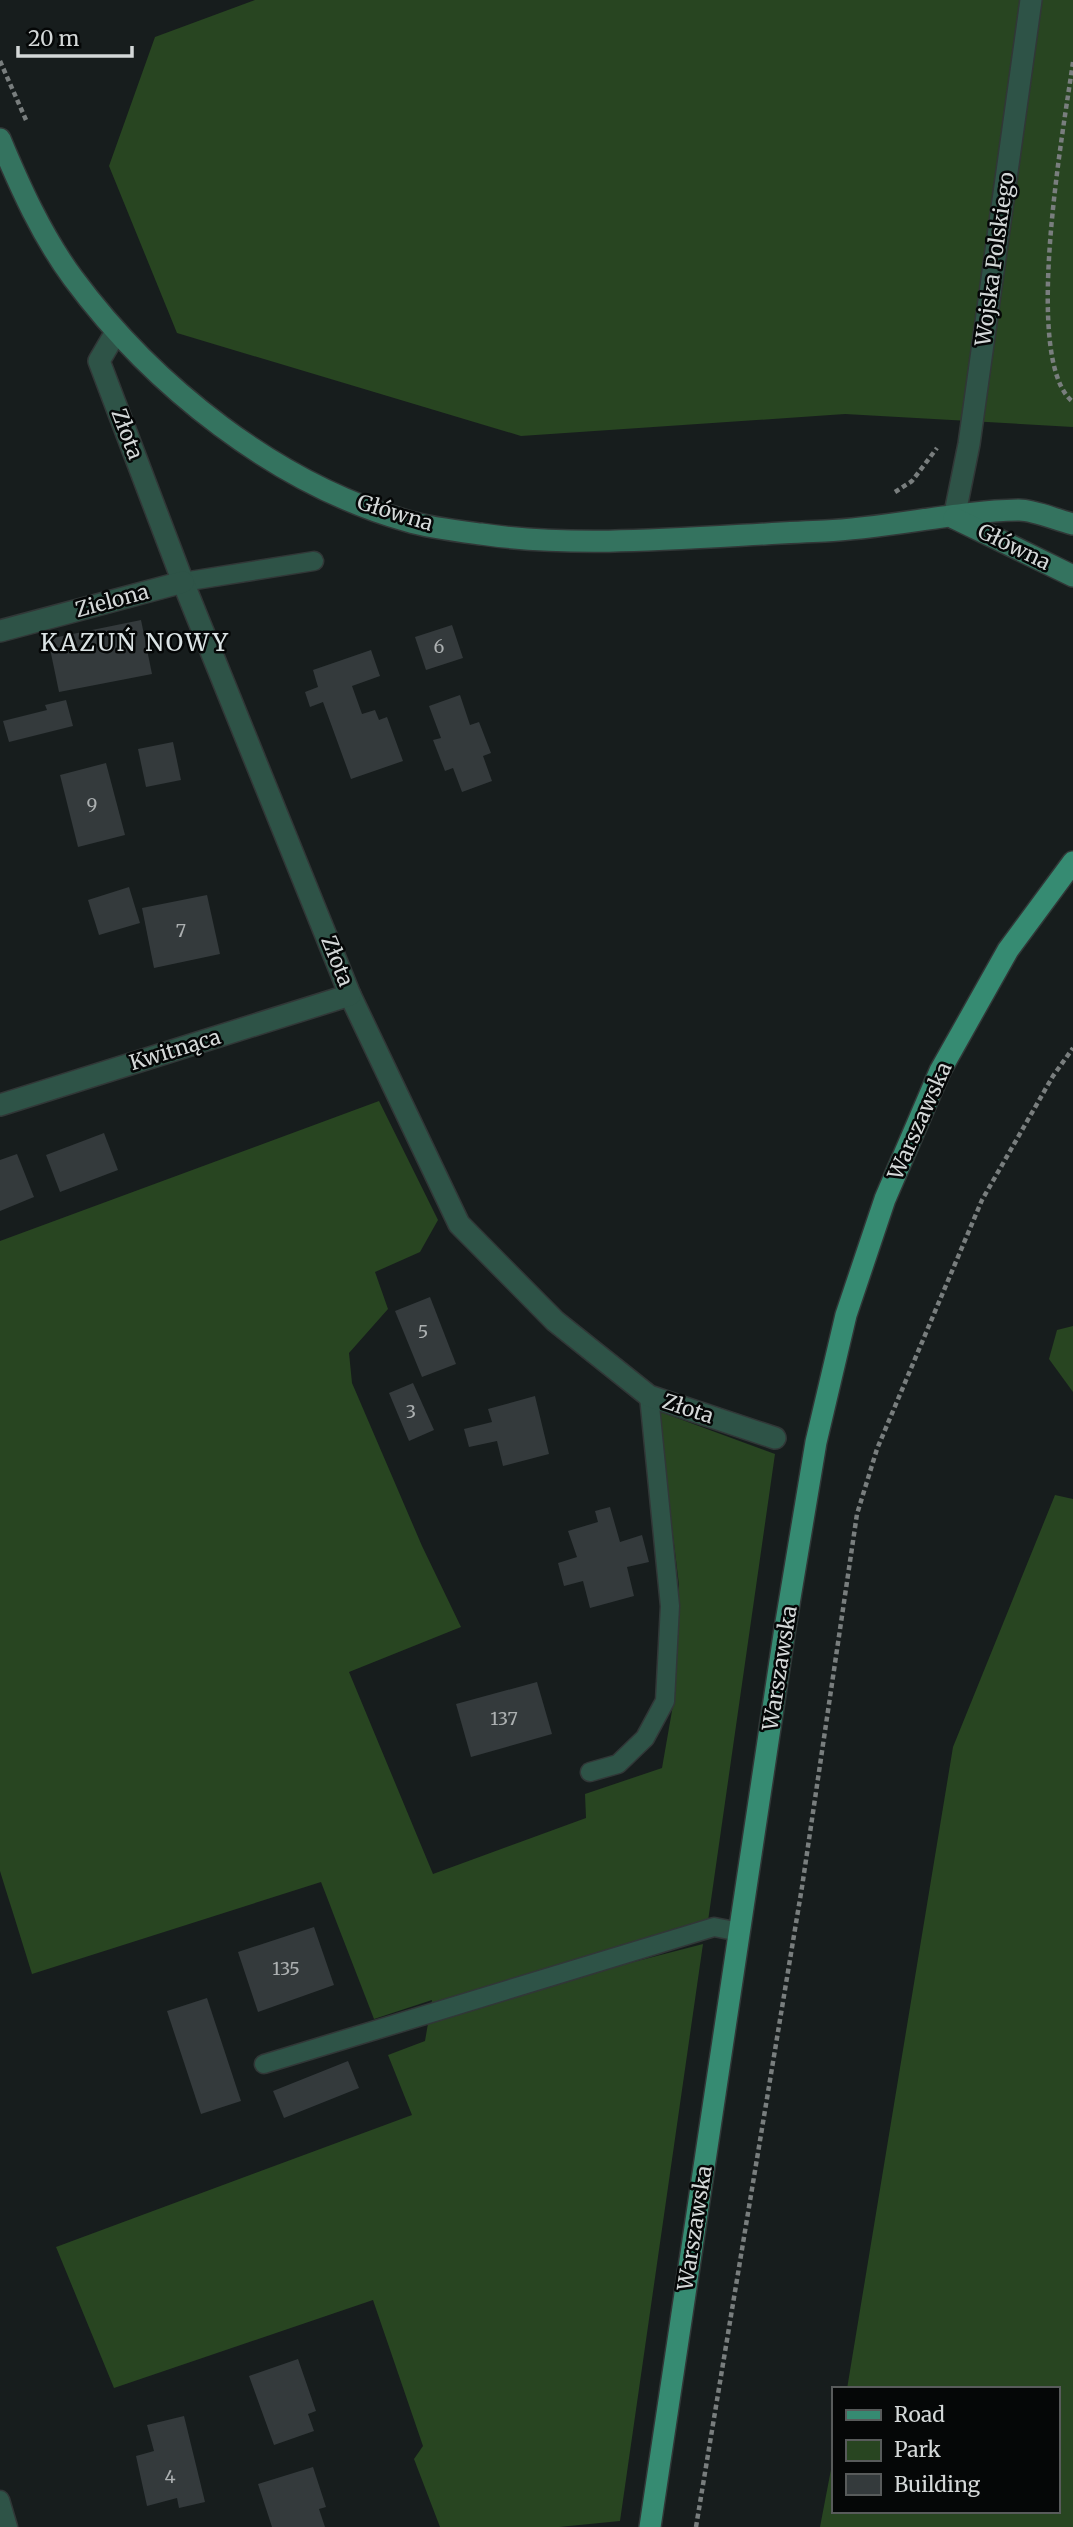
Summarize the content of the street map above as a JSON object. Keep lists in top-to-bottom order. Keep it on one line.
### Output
{"streets":{"main road":["Główna","Warszawska"],"street":["Wojska Polskiego","Złota","Zielona","Kwitnąca"]},"crossings":[["Wojska Polskiego","Główna"],["Złota","Główna"],["Złota","Zielona"],["Złota","Kwitnąca"]],"districts":["KAZUŃ NOWY"],"house_numbers":["6","9","7","5","3","137","135","4"],"legend":["Road","Park","Building"],"scale_bar":"20 m"}
